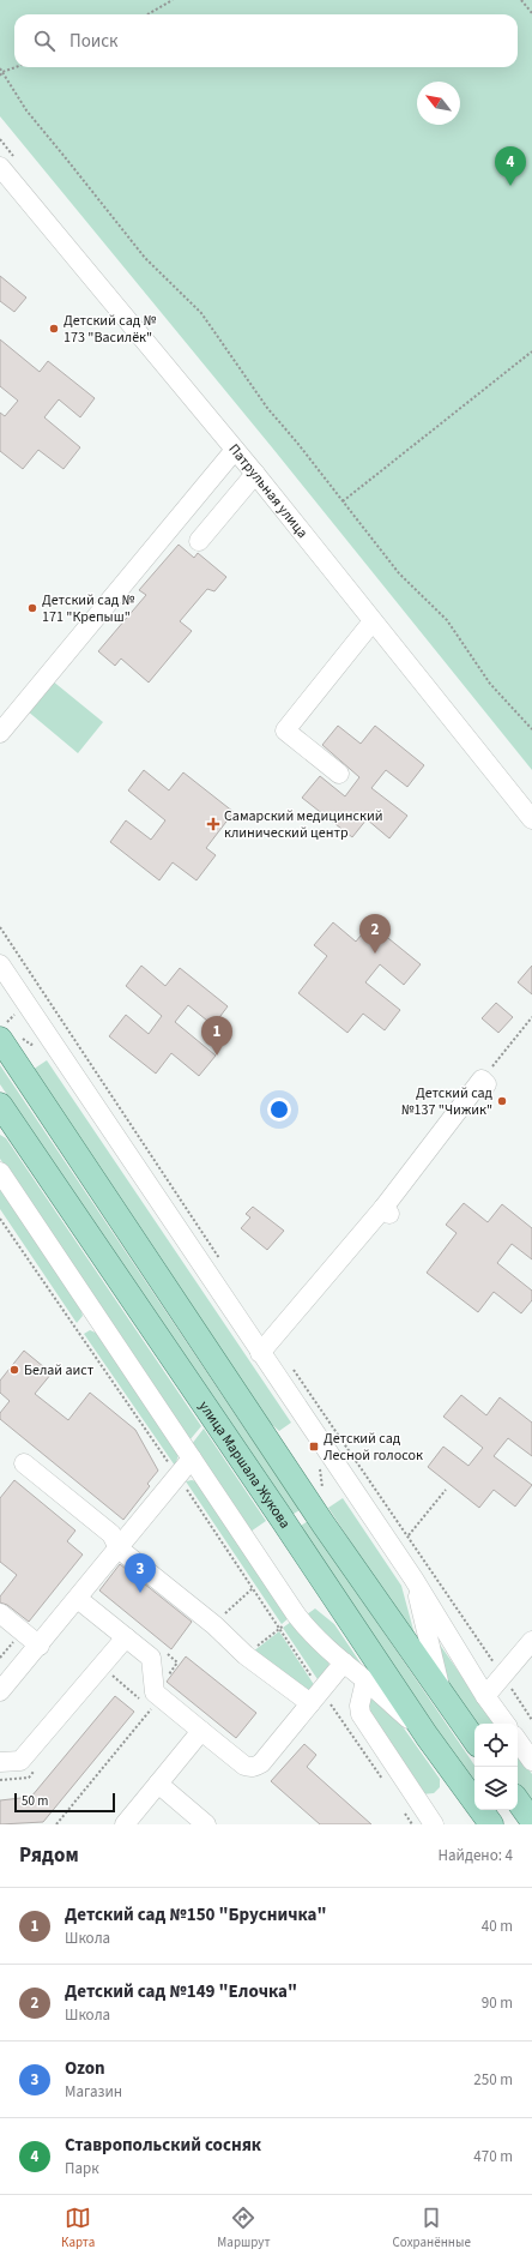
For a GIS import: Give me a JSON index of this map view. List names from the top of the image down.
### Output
{
  "streets": {
    "main road": ["улица Маршала Жукова"],
    "street": ["Патрульная улица"]
  },
  "places": {
    "other": [
      "Детский сад № 173 \"Василёк\"",
      "Детский сад № 171 \"Крепыш\"",
      "Детский сад №137 \"Чижик\"",
      "Белай аист"
    ],
    "health": ["Самарский медицинский клинический центр"],
    "transit": ["Детский сад Лесной голосок"]
  },
  "scale_bar": "50 m",
  "north": "top left",
  "page": {
    "search": "Поиск",
    "pins": [
      "4",
      "2",
      "1",
      "3"
    ],
    "scale": "50 m",
    "heading": ["Рядом", "Найдено: 4"],
    "list": [
      {
        "mark": "1",
        "name": "Детский сад №150 \"Брусничка\"",
        "note": "Школа",
        "value": "40 m"
      },
      {
        "mark": "2",
        "name": "Детский сад №149 \"Елочка\"",
        "note": "Школа",
        "value": "90 m"
      },
      {
        "mark": "3",
        "name": "Ozon",
        "note": "Магазин",
        "value": "250 m"
      },
      {
        "mark": "4",
        "name": "Ставропольский сосняк",
        "note": "Парк",
        "value": "470 m"
      }
    ],
    "nav": ["Карта", "Маршрут", "Сохранённые"]
  }
}
